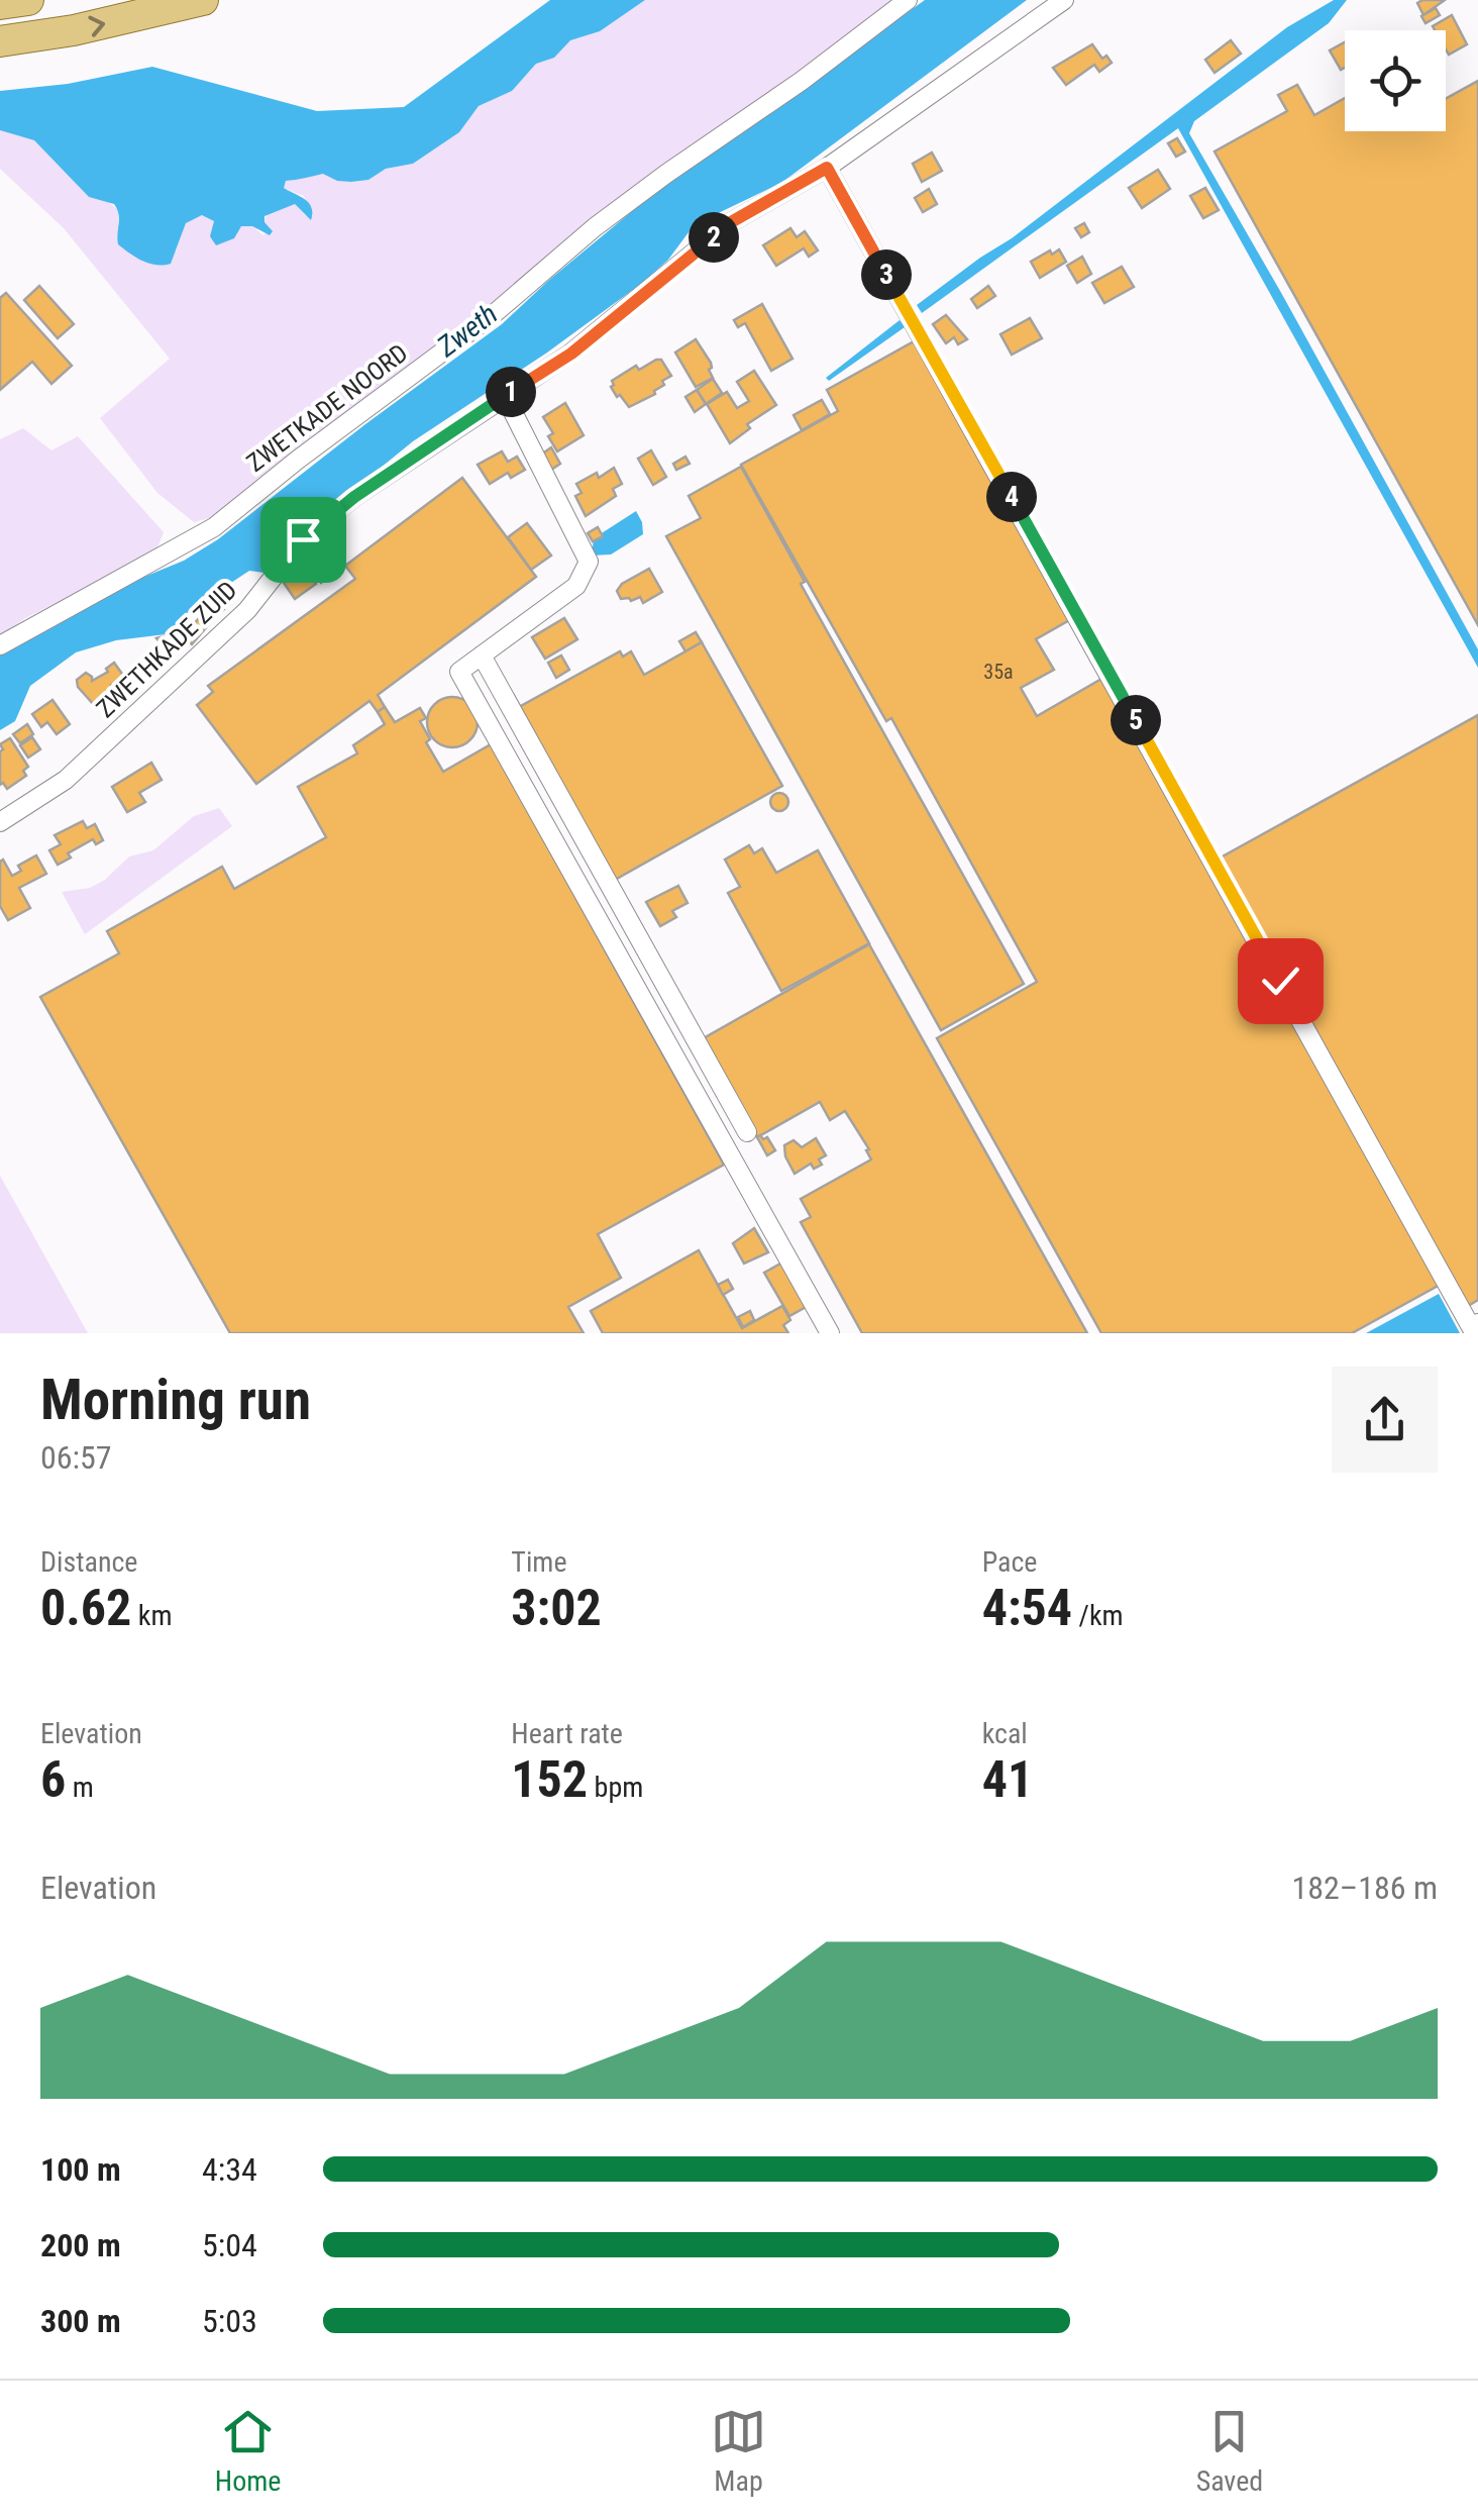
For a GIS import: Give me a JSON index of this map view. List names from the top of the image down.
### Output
{
  "streets": {
    "street": ["ZWETKADE NOORD", "ZWETHKADE ZUID"]
  },
  "water": ["Zweth"],
  "house_numbers": ["35a"],
  "page": {
    "pins": [
      "2",
      "3",
      "1",
      "4",
      "5"
    ],
    "heading": ["Morning run", "06:57"],
    "stats": [
      ["Distance", "0.62 km"],
      ["Time", "3:02"],
      ["Pace", "4:54 /km"],
      ["Elevation", "6 m"],
      ["Heart rate", "152 bpm"],
      ["kcal", "41"]
    ],
    "chart": ["Elevation", "182–186 m"],
    "list": [
      {
        "name": "100 m",
        "note": "4:34"
      },
      {
        "name": "200 m",
        "note": "5:04"
      },
      {
        "name": "300 m",
        "note": "5:03"
      }
    ],
    "tabs": ["Home", "Map", "Saved"]
  }
}
